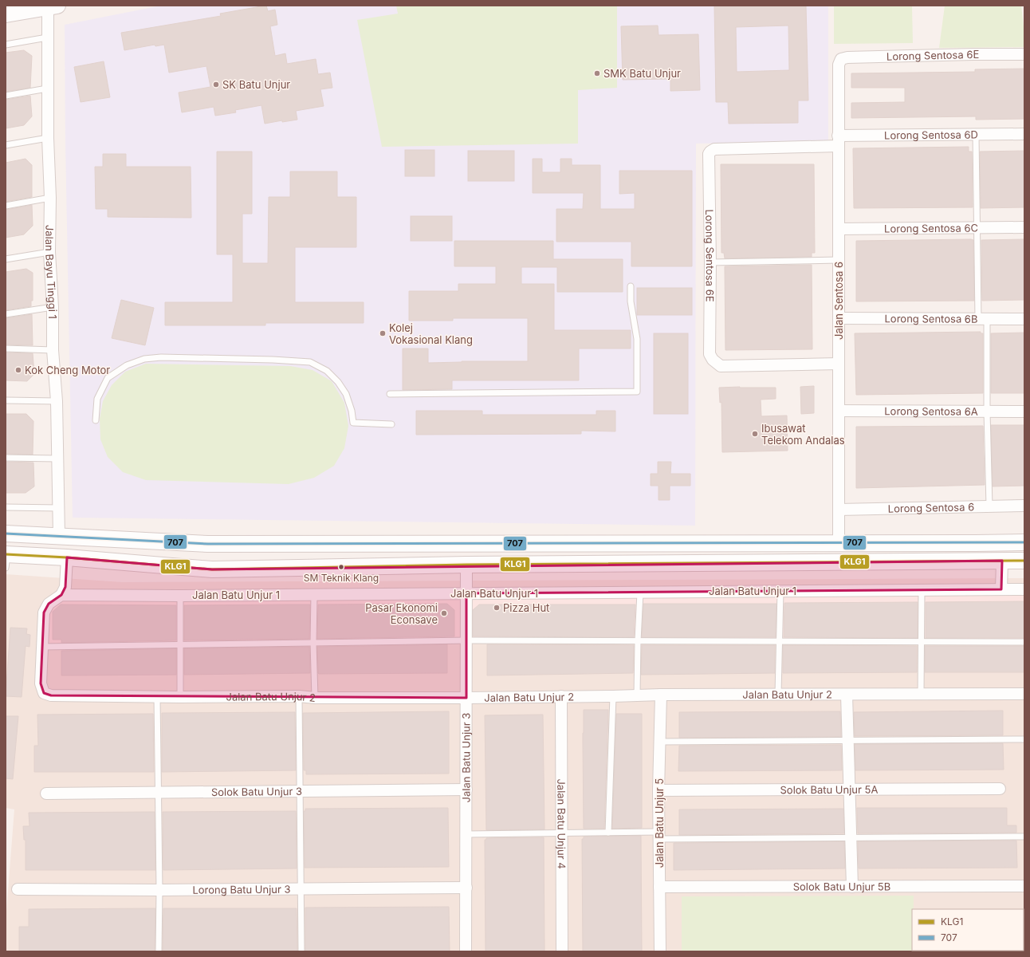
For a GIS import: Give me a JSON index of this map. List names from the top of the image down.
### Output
{
  "streets": {
    "street": [
      "Lorong Sentosa 6E",
      "Lorong Sentosa 6D",
      "Lorong Sentosa 6C",
      "Jalan Bayu Tinggi 1",
      "Jalan Sentosa 6",
      "Lorong Sentosa 6B",
      "Lorong Sentosa 6A",
      "Lorong Sentosa 6",
      "Jalan Batu Unjur 1",
      "Jalan Batu Unjur 2",
      "Jalan Batu Unjur 3",
      "Solok Batu Unjur 5A",
      "Solok Batu Unjur 3",
      "Jalan Batu Unjur 5",
      "Jalan Batu Unjur 4",
      "Solok Batu Unjur 5B",
      "Lorong Batu Unjur 3"
    ]
  },
  "crossings": [
    ["Lorong Sentosa 6E", "Lorong Sentosa 6D"],
    ["Lorong Sentosa 6E", "Jalan Sentosa 6"],
    ["Lorong Sentosa 6D", "Jalan Sentosa 6"],
    ["Lorong Sentosa 6C", "Jalan Sentosa 6"],
    ["Jalan Sentosa 6", "Lorong Sentosa 6B"],
    ["Jalan Sentosa 6", "Lorong Sentosa 6A"],
    ["Jalan Sentosa 6", "Lorong Sentosa 6"],
    ["Jalan Batu Unjur 1", "Jalan Batu Unjur 3"],
    ["Jalan Batu Unjur 2", "Jalan Batu Unjur 3"],
    ["Jalan Batu Unjur 2", "Jalan Batu Unjur 5"],
    ["Jalan Batu Unjur 2", "Jalan Batu Unjur 4"],
    ["Jalan Batu Unjur 3", "Solok Batu Unjur 3"],
    ["Jalan Batu Unjur 3", "Lorong Batu Unjur 3"],
    ["Solok Batu Unjur 5A", "Jalan Batu Unjur 5"],
    ["Jalan Batu Unjur 5", "Solok Batu Unjur 5B"]
  ],
  "places": [
    "SMK Batu Unjur",
    "SK Batu Unjur",
    "Kolej Vokasional Klang",
    "Kok Cheng Motor",
    "Ibusawat Telekom Andalas",
    "SM Teknik Klang",
    "Pizza Hut",
    "Pasar Ekonomi Econsave"
  ],
  "lines": ["transit line 707", "transit line KLG1"],
  "legend": ["KLG1", "707"]
}
